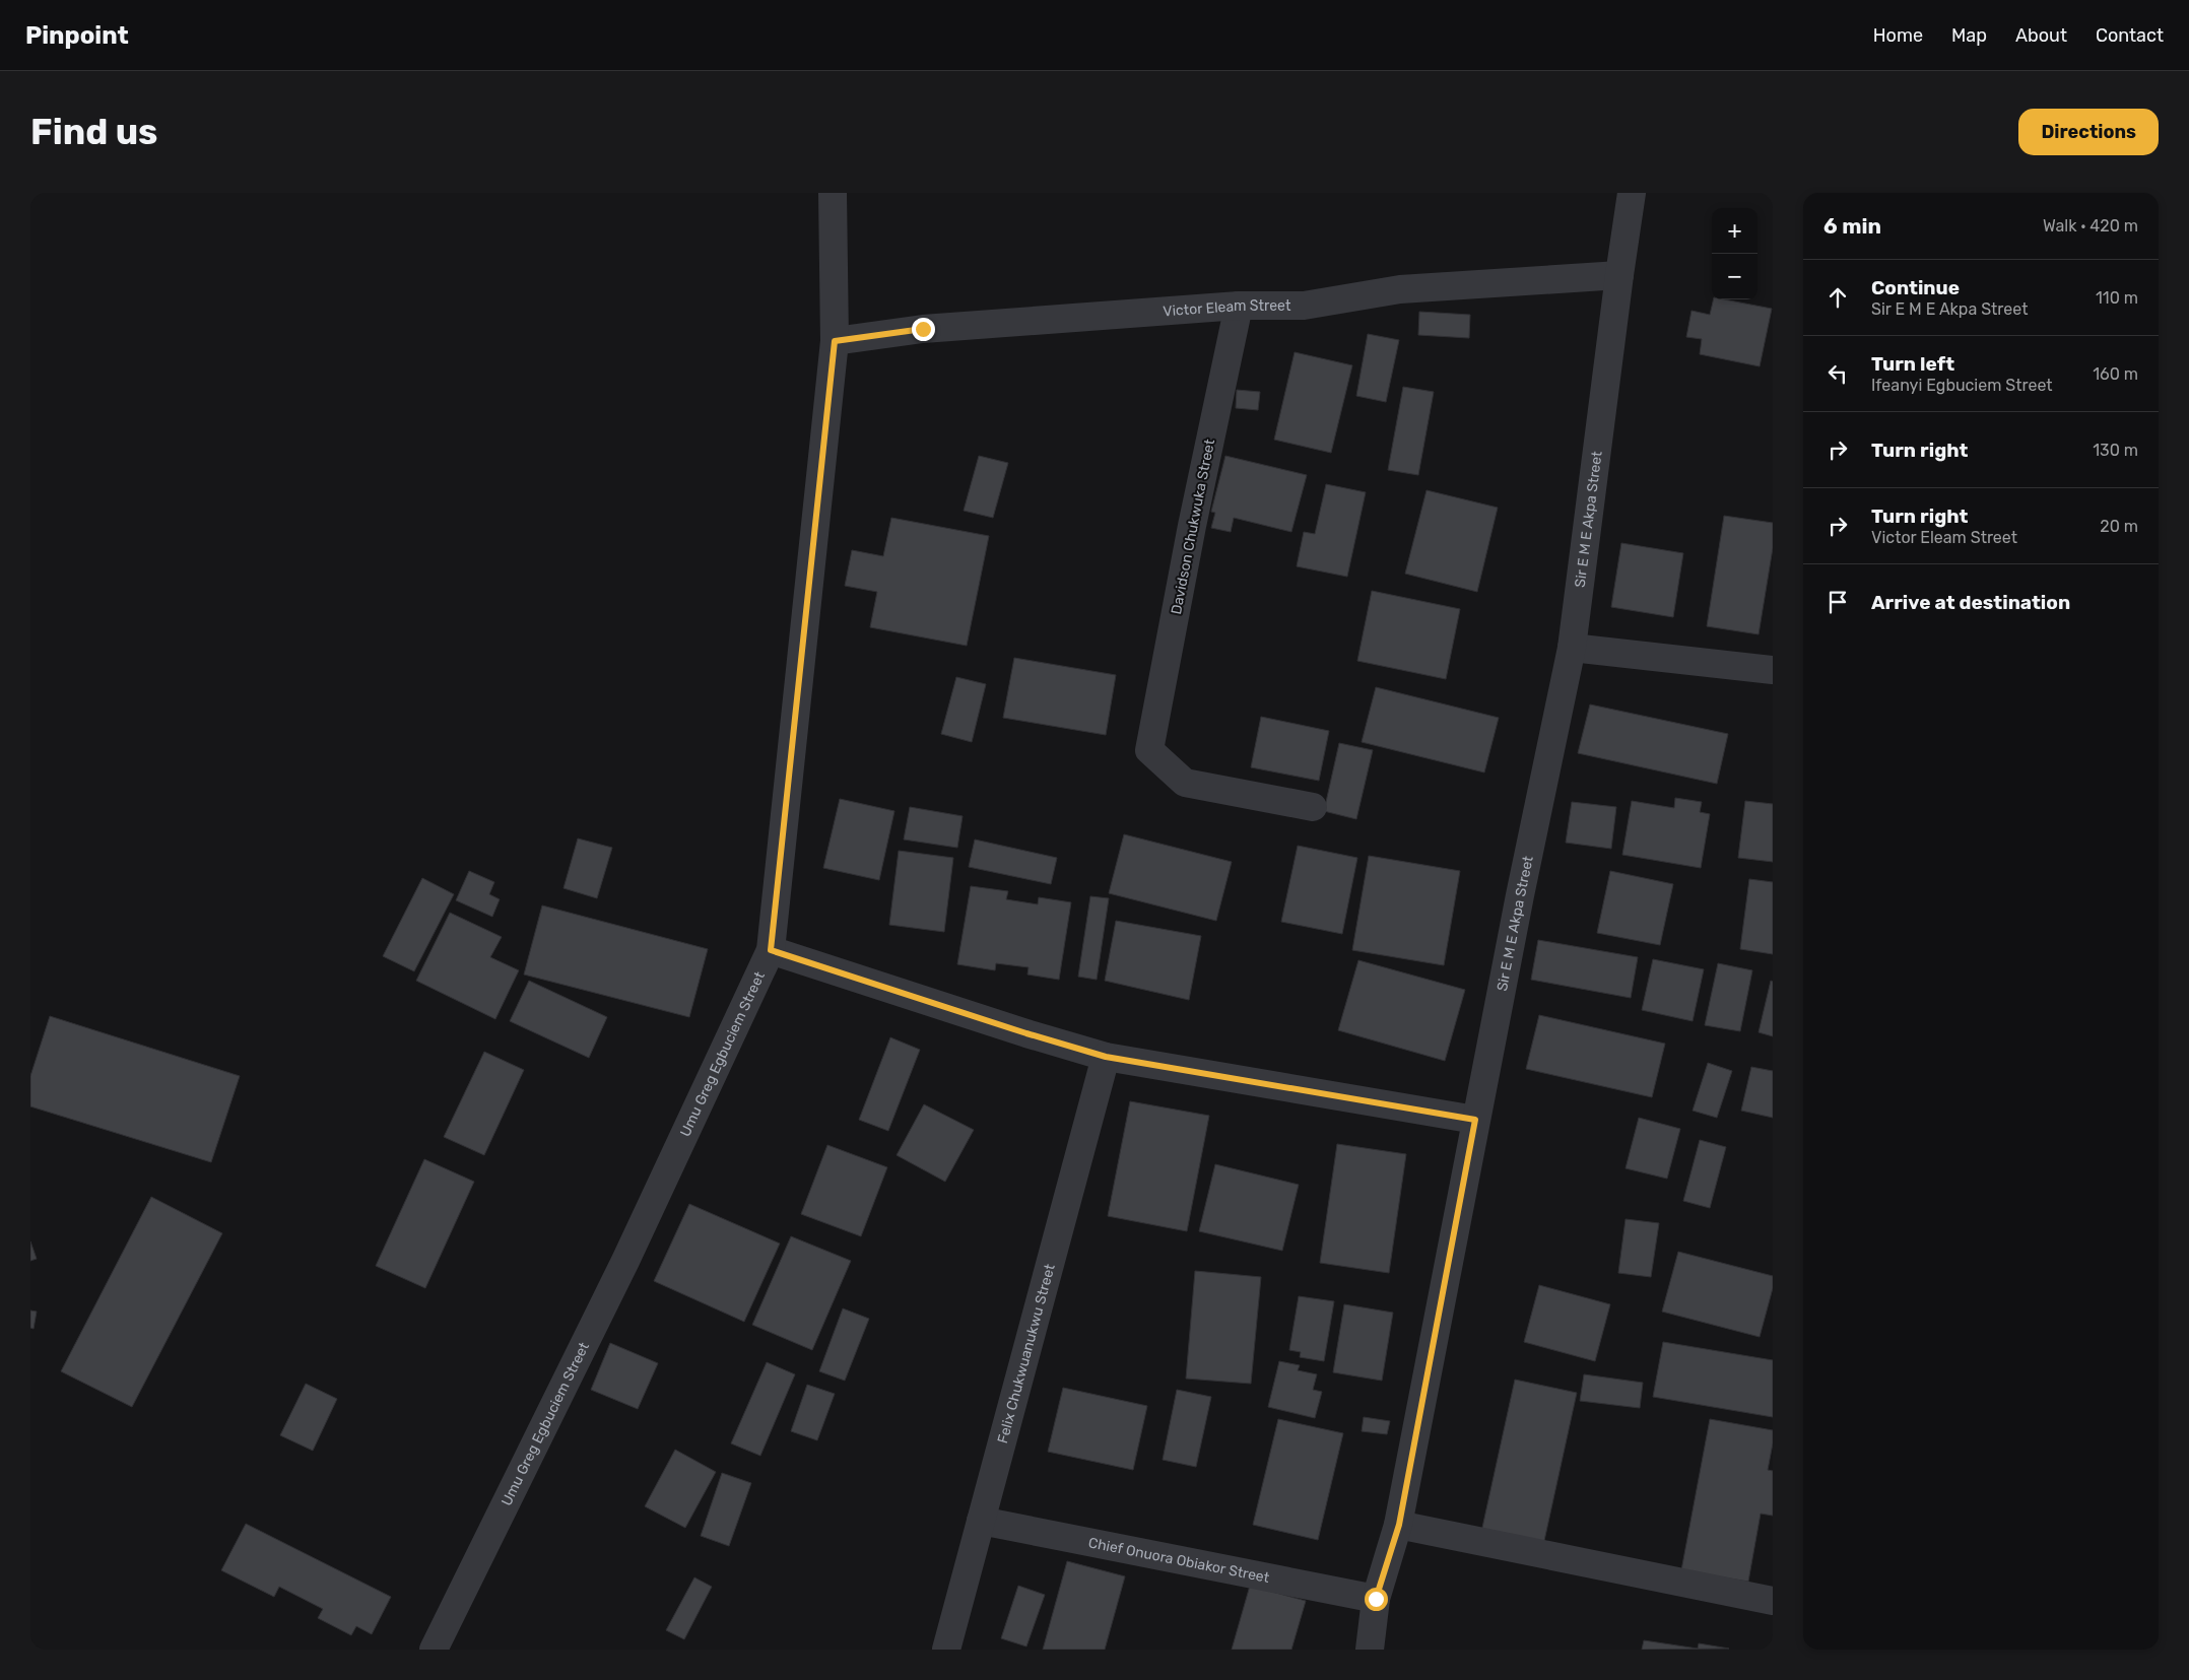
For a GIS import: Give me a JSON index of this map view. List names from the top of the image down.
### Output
{
  "streets": {
    "street": [
      "Victor Eleam Street",
      "Sir E M E Akpa Street",
      "Davidson Chukwuka Street",
      "Umu Greg Egbuciem Street",
      "Felix Chukwuanukwu Street",
      "Chief Onuora Obiakor Street"
    ]
  },
  "crossings": [
    ["Victor Eleam Street", "Sir E M E Akpa Street"],
    ["Victor Eleam Street", "Davidson Chukwuka Street"],
    ["Victor Eleam Street", "Umu Greg Egbuciem Street"],
    ["Sir E M E Akpa Street", "Chief Onuora Obiakor Street"],
    ["Felix Chukwuanukwu Street", "Chief Onuora Obiakor Street"]
  ],
  "page": {
    "header": "Pinpoint",
    "nav": [
      "Home",
      "Map",
      "About",
      "Contact"
    ],
    "buttons": "Directions",
    "title": "Find us",
    "heading": ["6 min", "Walk · 420 m"],
    "map_buttons": ["+", "−"],
    "list": [
      ["Continue", "Sir E M E Akpa Street", "110 m"],
      ["Turn left", "Ifeanyi Egbuciem Street", "160 m"],
      ["Turn right", "130 m"],
      ["Turn right", "Victor Eleam Street", "20 m"],
      "Arrive at destination"
    ]
  }
}
